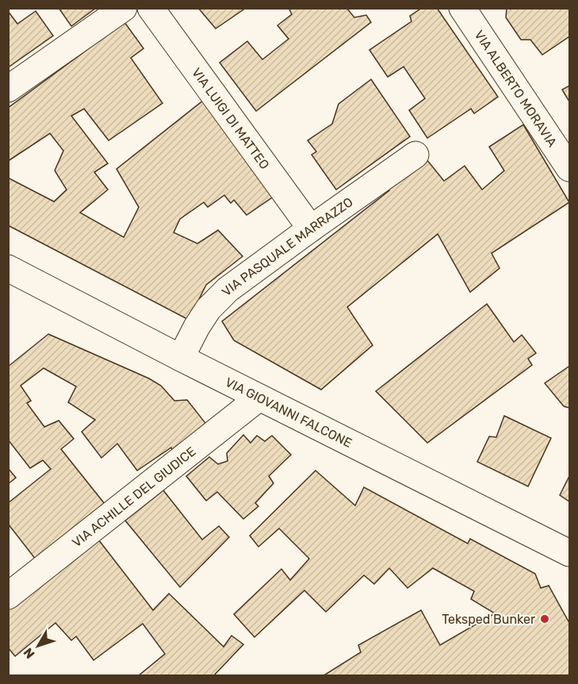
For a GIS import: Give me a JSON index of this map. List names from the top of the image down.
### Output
{
  "streets": {
    "street": [
      "VIA ALBERTO MORAVIA",
      "VIA LUIGI DI MATTEO",
      "VIA PASQUALE MARRAZZO",
      "VIA GIOVANNI FALCONE",
      "VIA ACHILLE DEL GIUDICE"
    ]
  },
  "crossings": [
    ["VIA LUIGI DI MATTEO", "VIA PASQUALE MARRAZZO"],
    ["VIA PASQUALE MARRAZZO", "VIA GIOVANNI FALCONE"],
    ["VIA GIOVANNI FALCONE", "VIA ACHILLE DEL GIUDICE"]
  ],
  "places": ["Teksped Bunker"],
  "north": "bottom left"
}
